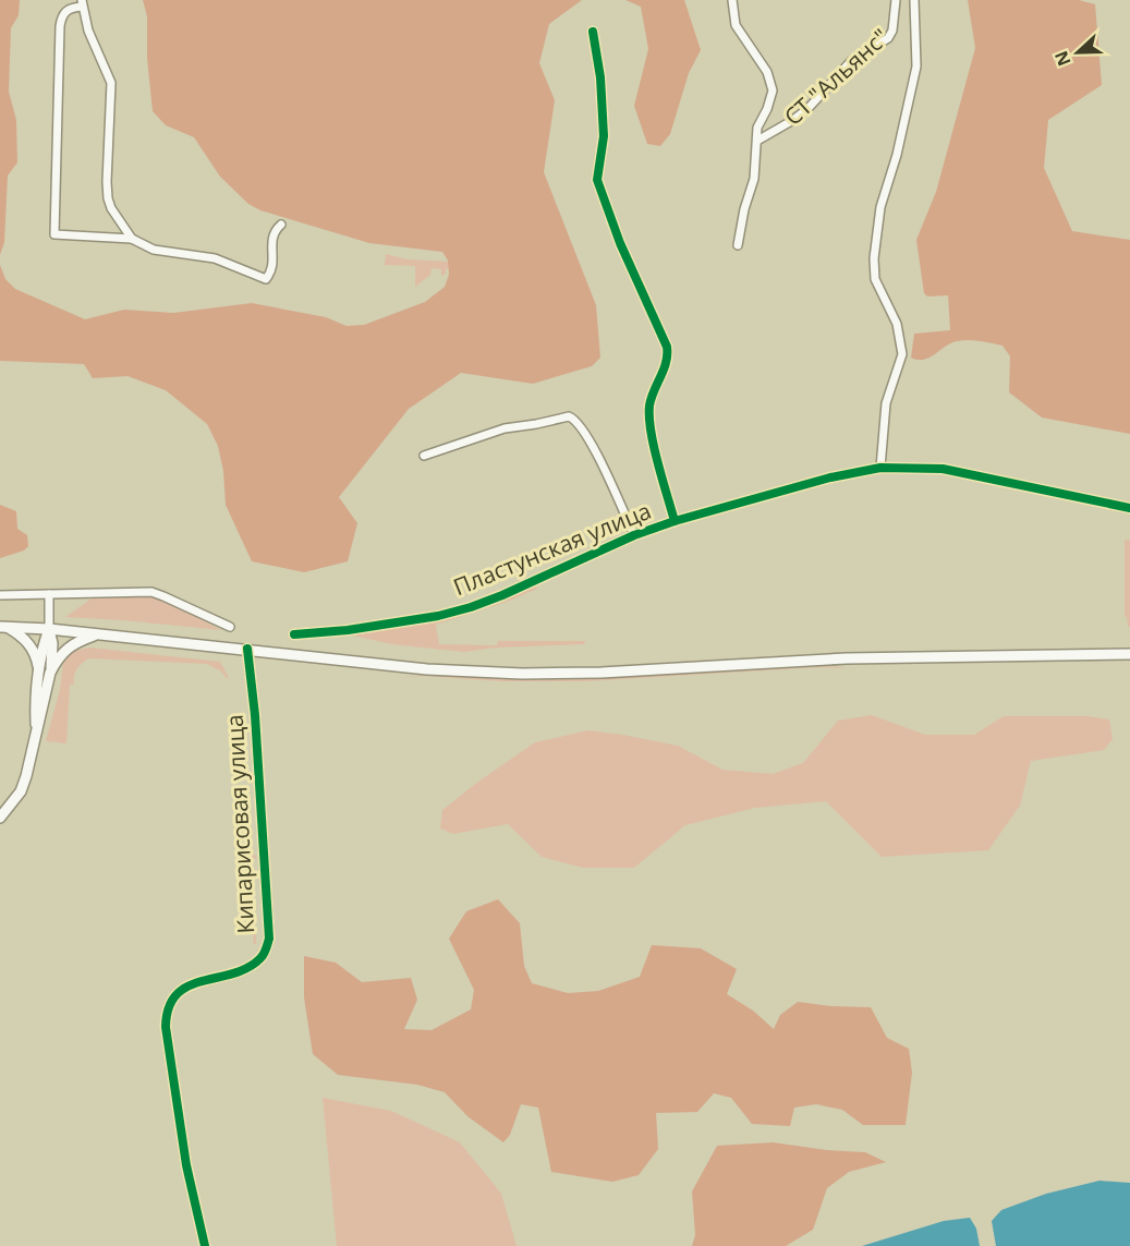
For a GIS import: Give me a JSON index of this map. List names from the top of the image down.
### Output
{
  "streets": {
    "street": ["СТ \"Альянс\"", "Пластунская улица", "Кипарисовая улица"]
  },
  "north": "left"
}
